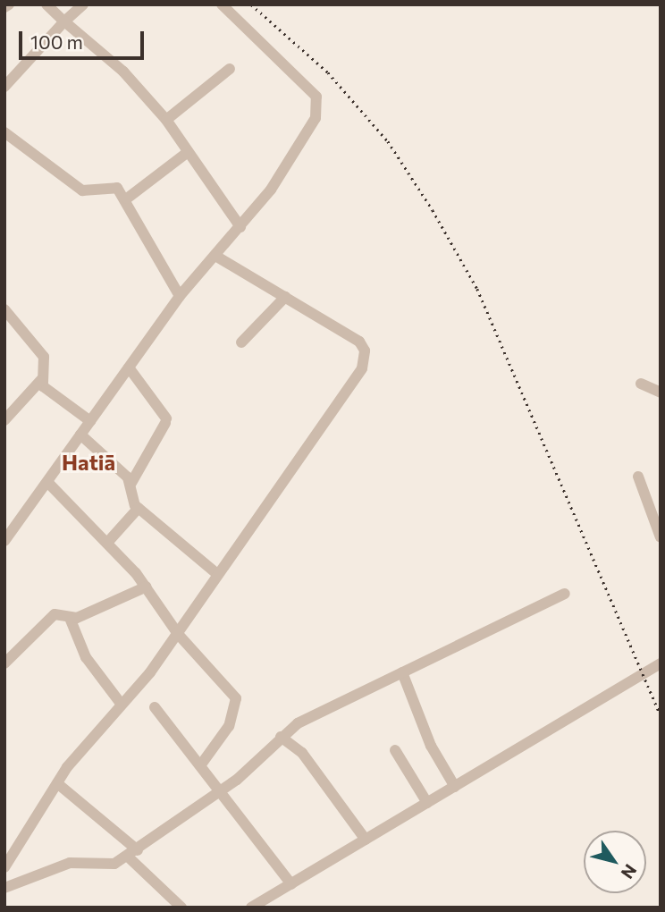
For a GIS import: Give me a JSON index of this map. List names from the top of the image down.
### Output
{
  "districts": ["Hatiā"],
  "scale_bar": "100 m",
  "north": "bottom right"
}
